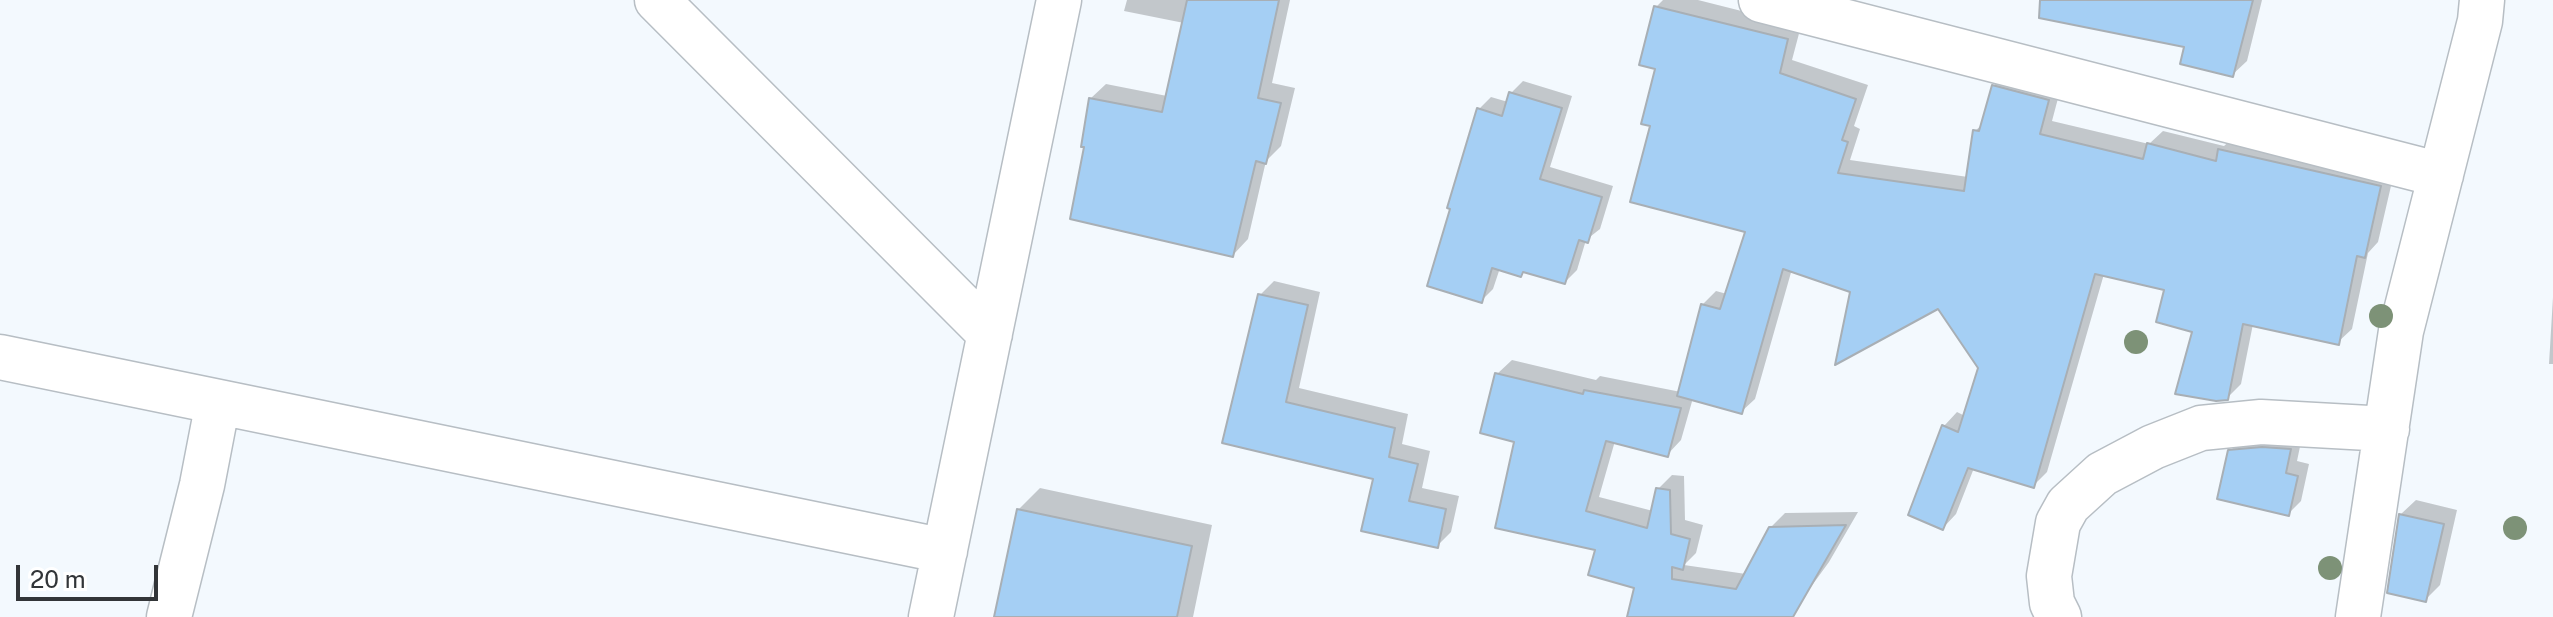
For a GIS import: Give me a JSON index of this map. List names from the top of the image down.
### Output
{
  "scale_bar": "20 m"
}
